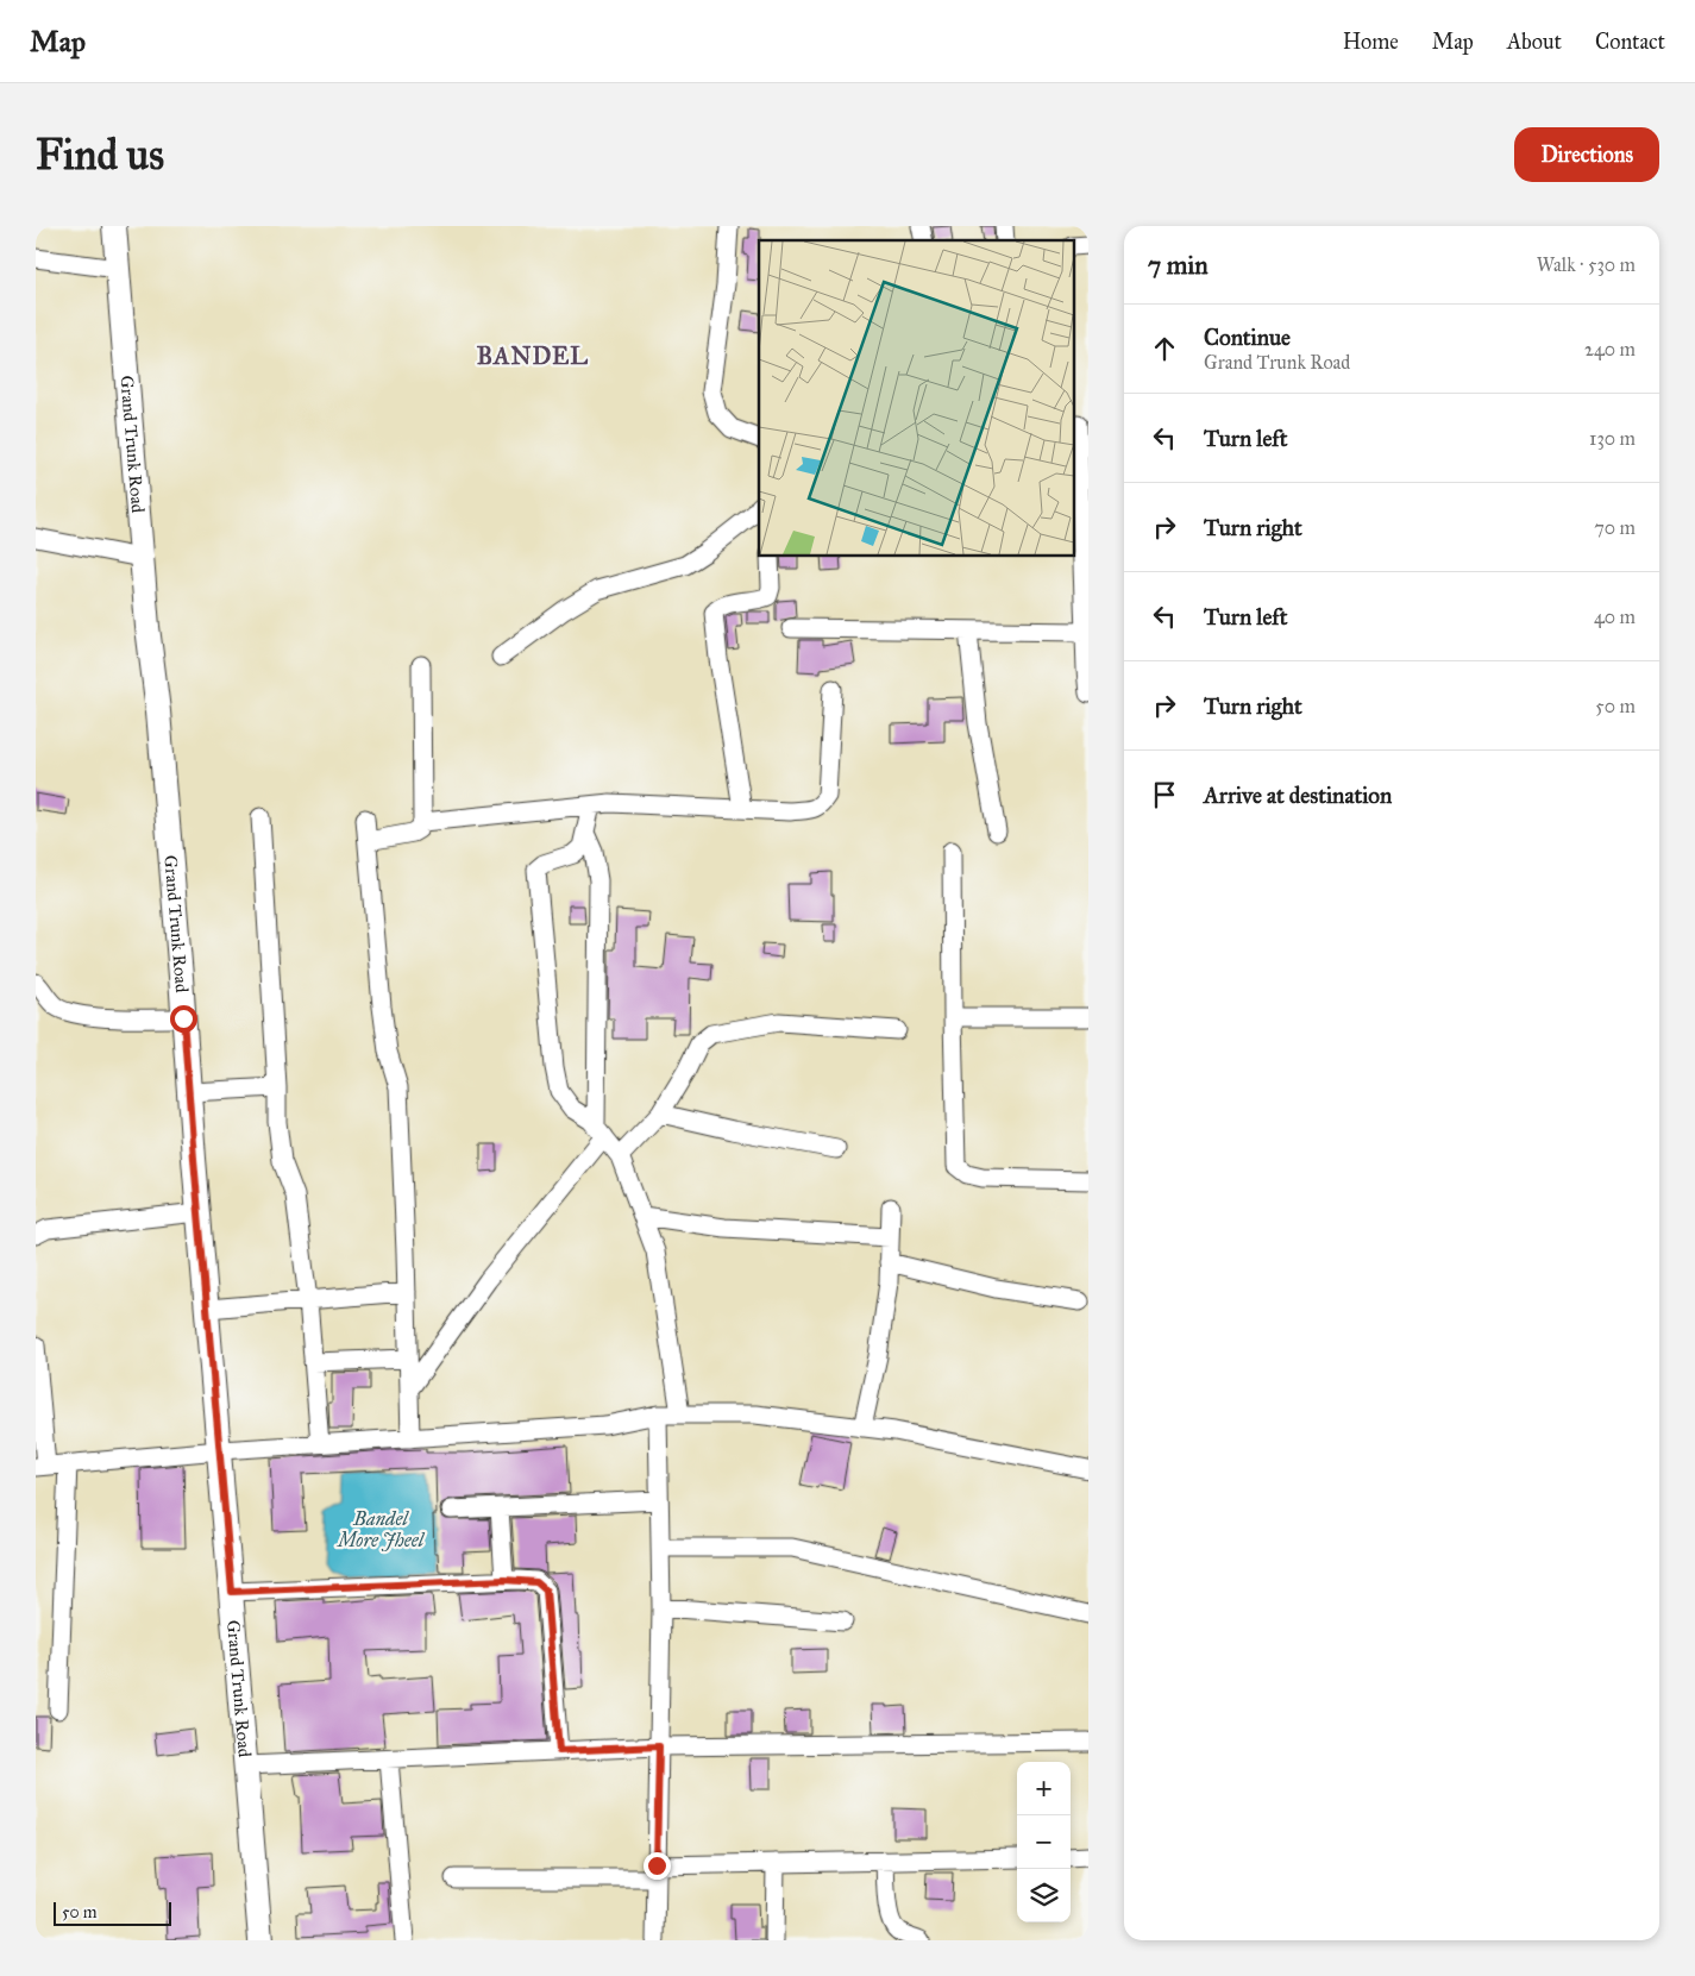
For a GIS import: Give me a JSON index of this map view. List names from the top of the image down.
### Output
{
  "streets": {
    "main road": ["Grand Trunk Road"]
  },
  "districts": ["BANDEL"],
  "water": ["Bandel More Jheel"],
  "scale_bar": "50 m",
  "page": {
    "header": "Map",
    "nav": [
      "Home",
      "Map",
      "About",
      "Contact"
    ],
    "buttons": "Directions",
    "title": "Find us",
    "heading": ["7 min", "Walk · 530 m"],
    "list": [
      ["Continue", "Grand Trunk Road", "240 m"],
      ["Turn left", "130 m"],
      ["Turn right", "70 m"],
      ["Turn left", "40 m"],
      ["Turn right", "50 m"],
      "Arrive at destination"
    ],
    "map_buttons": ["+", "−"],
    "scale": "50 m"
  }
}
